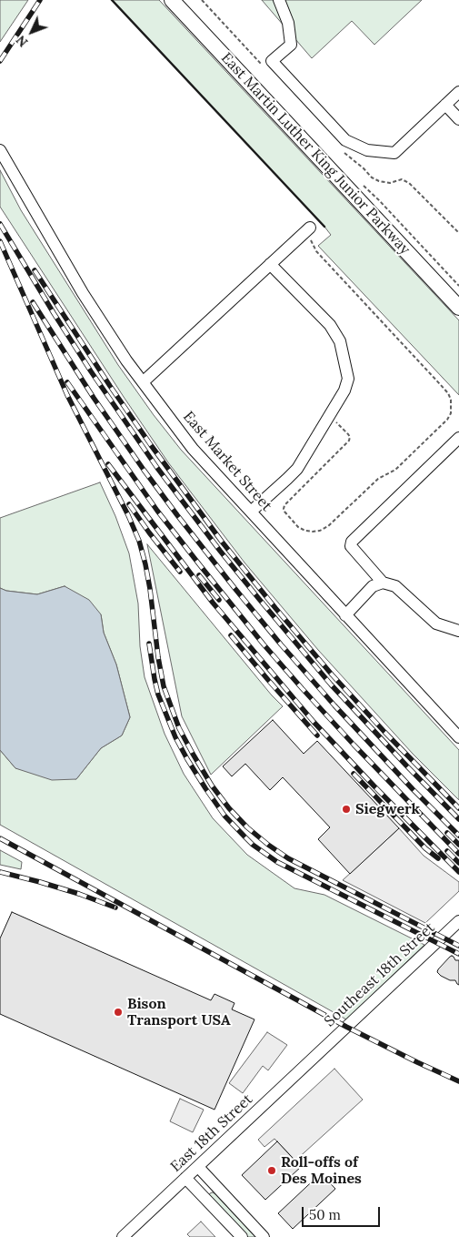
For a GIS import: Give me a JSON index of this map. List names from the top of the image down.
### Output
{
  "streets": {
    "main road": ["East Martin Luther King Junior Parkway"],
    "street": ["East Market Street", "Southeast 18th Street", "East 18th Street"]
  },
  "crossings": [
    ["Southeast 18th Street", "East 18th Street"]
  ],
  "places": ["Siegwerk", "Bison Transport USA", "Roll-offs of Des Moines"],
  "scale_bar": "50 m",
  "north": "bottom left"
}
